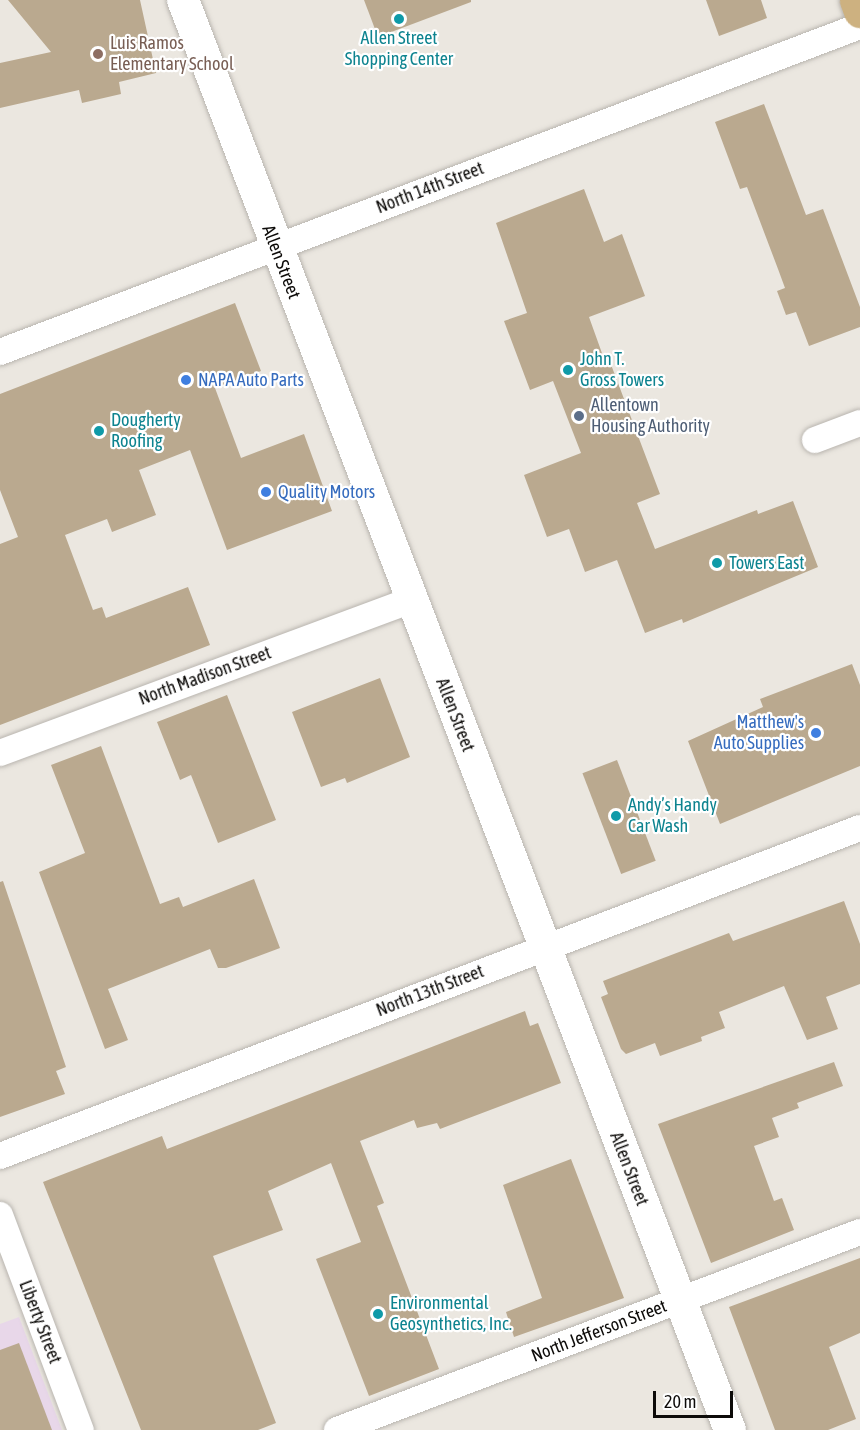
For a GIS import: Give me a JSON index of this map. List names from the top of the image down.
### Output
{
  "streets": {
    "street": [
      "North 14th Street",
      "Allen Street",
      "North Madison Street",
      "North 13th Street",
      "Liberty Street",
      "North Jefferson Street"
    ]
  },
  "crossings": [
    ["North 14th Street", "Allen Street"],
    ["Allen Street", "North Madison Street"],
    ["Allen Street", "North 13th Street"],
    ["Allen Street", "North Jefferson Street"]
  ],
  "places": [
    "Allen Street Shopping Center",
    "Luis Ramos Elementary School",
    "John T. Gross Towers",
    "NAPA Auto Parts",
    "Allentown Housing Authority",
    "Dougherty Roofing",
    "Quality Motors",
    "Towers East",
    "Matthew's Auto Supplies",
    "Andy’s Handy Car Wash",
    "Environmental Geosynthetics, Inc."
  ],
  "scale_bar": "20 m"
}
